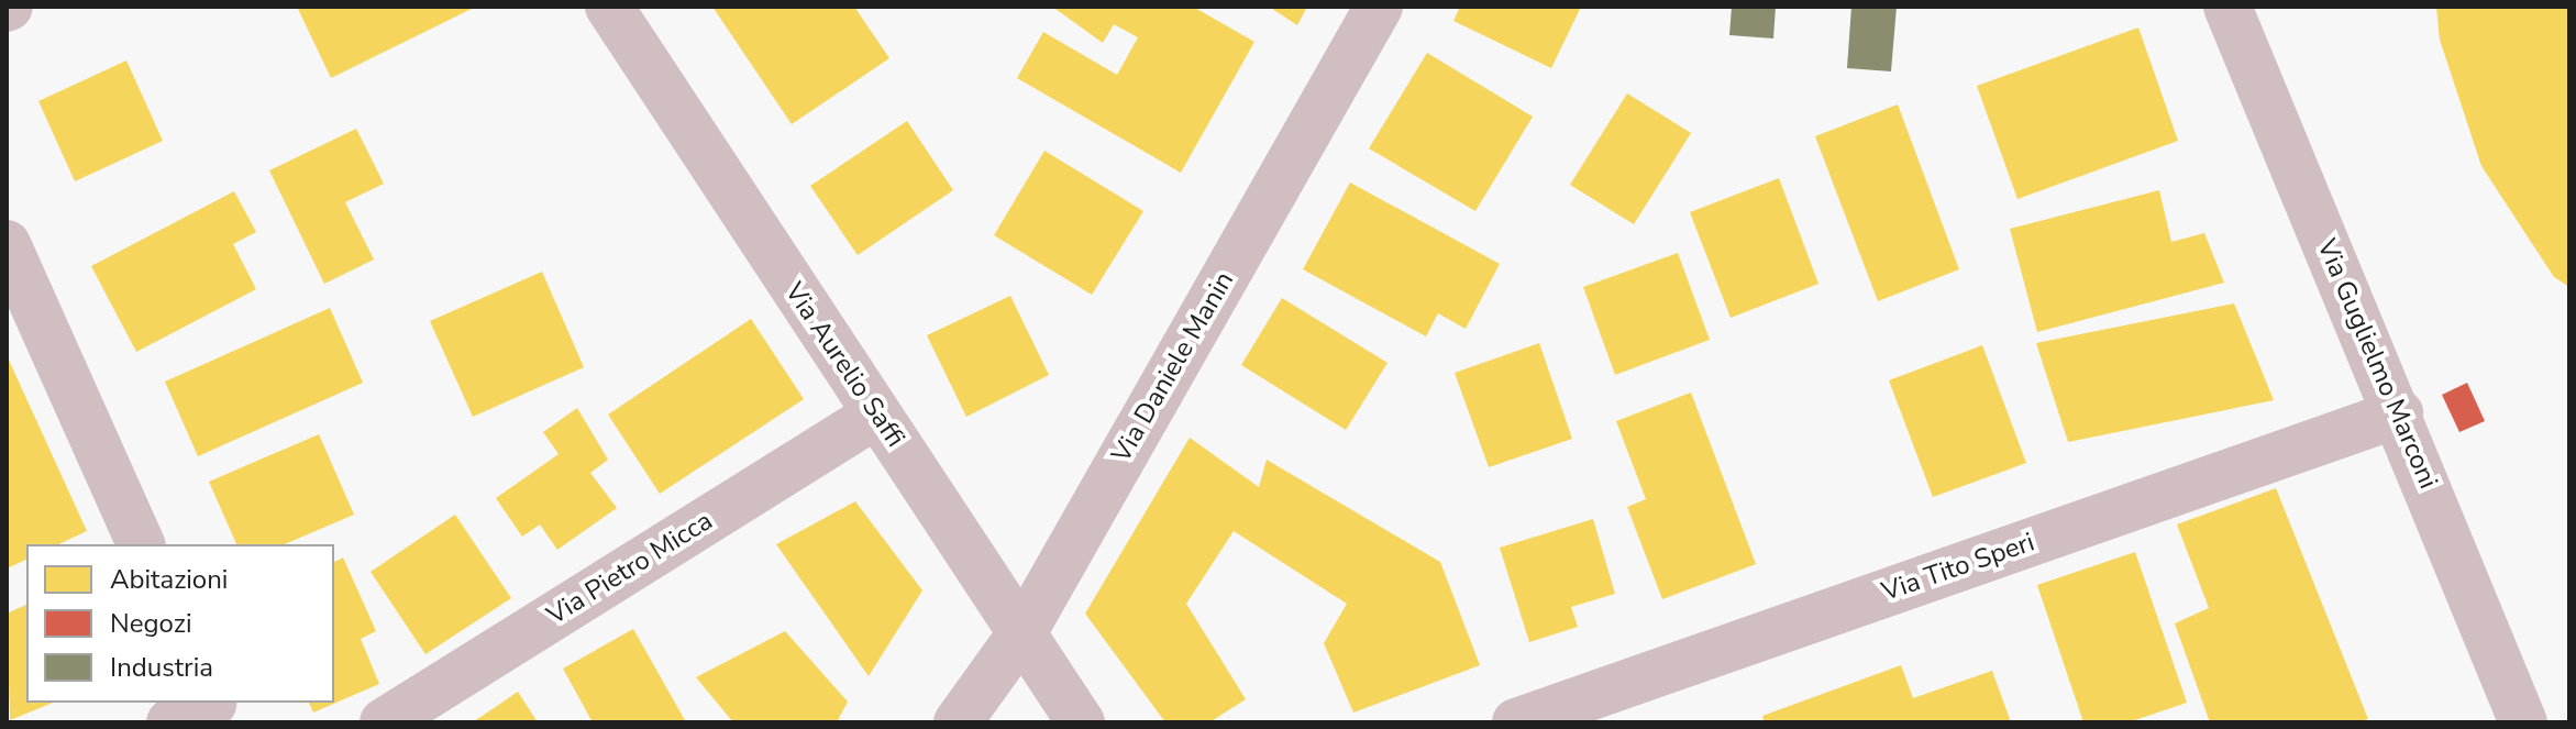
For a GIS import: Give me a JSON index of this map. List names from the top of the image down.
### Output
{
  "streets": {
    "street": [
      "Via Guglielmo Marconi",
      "Via Aurelio Saffi",
      "Via Daniele Manin",
      "Via Tito Speri",
      "Via Pietro Micca"
    ]
  },
  "crossings": [
    ["Via Guglielmo Marconi", "Via Tito Speri"],
    ["Via Aurelio Saffi", "Via Daniele Manin"],
    ["Via Aurelio Saffi", "Via Pietro Micca"]
  ],
  "legend": ["Abitazioni", "Negozi", "Industria"]
}
